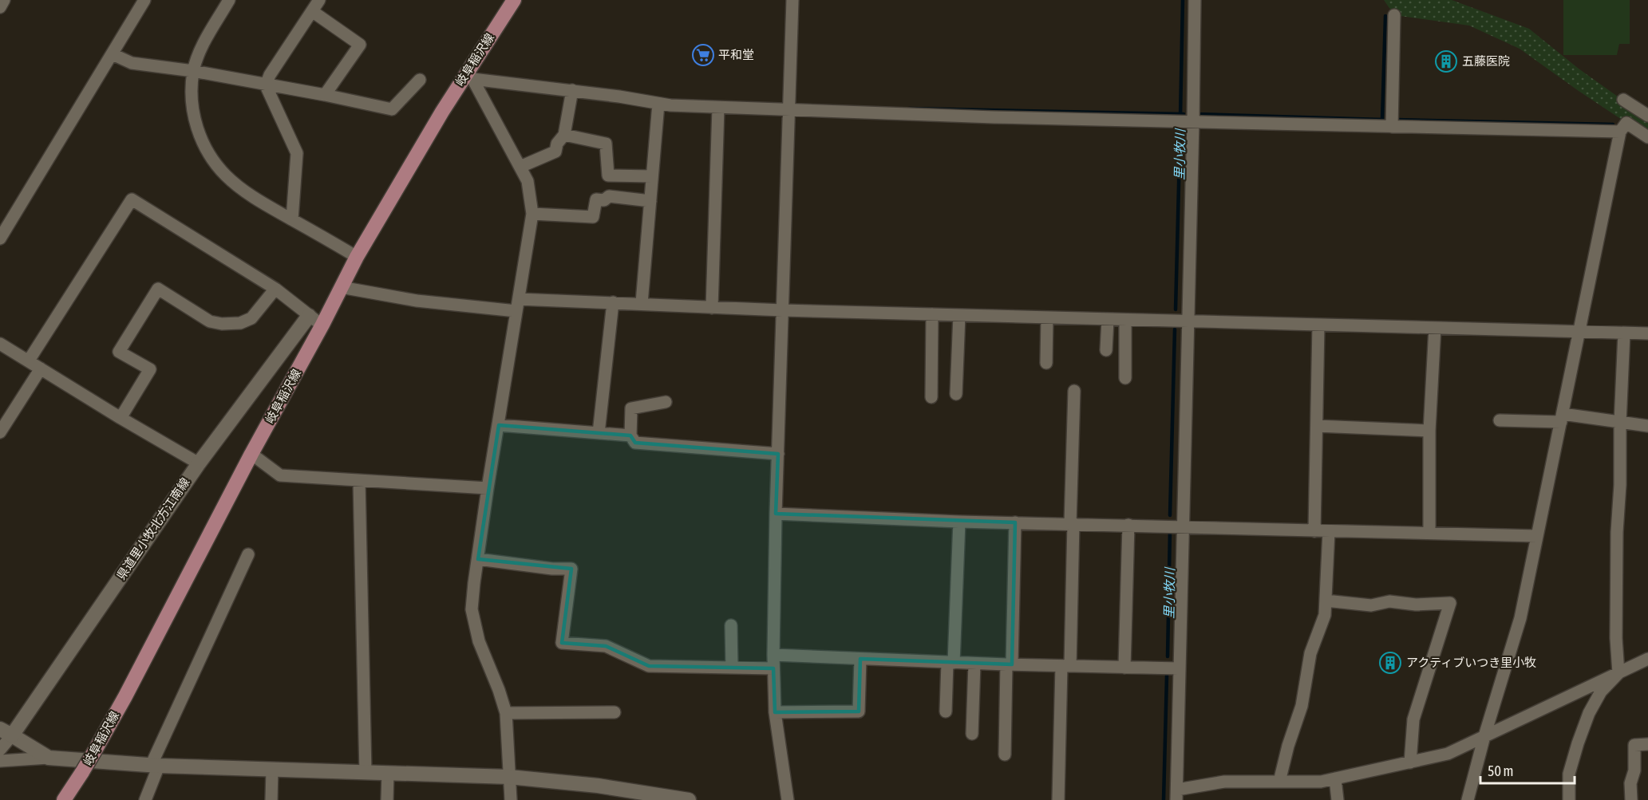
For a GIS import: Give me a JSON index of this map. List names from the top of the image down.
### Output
{
  "streets": {
    "main road": ["岐阜稲沢線"],
    "street": ["県道里小牧北方江南線"]
  },
  "water": ["里小牧川"],
  "places": {
    "supermarket": ["平和堂"],
    "building": ["五藤医院", "アクティブいつき里小牧"]
  },
  "scale_bar": "50 m"
}
